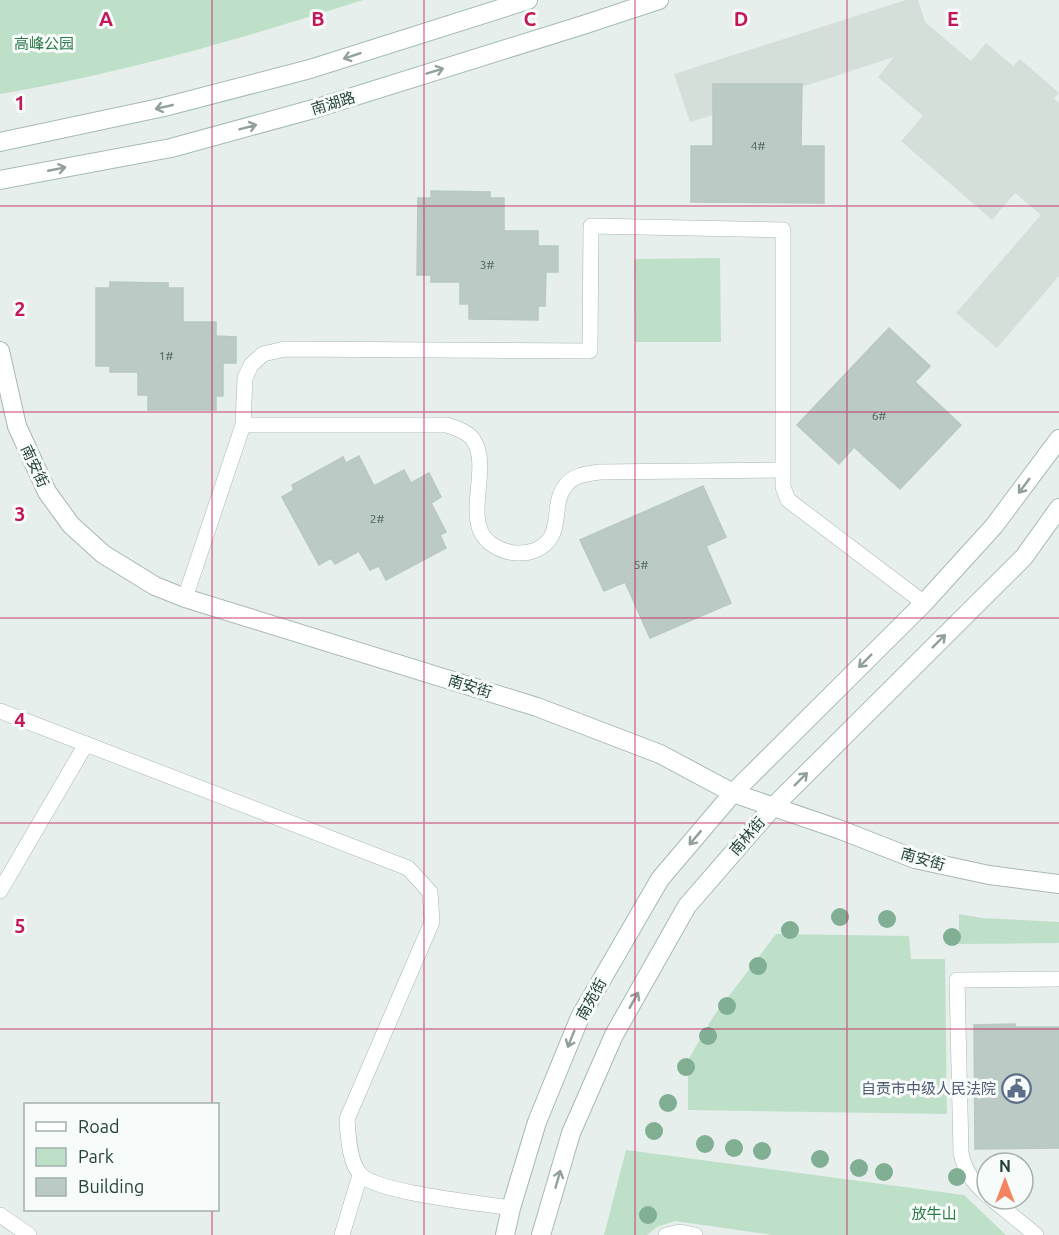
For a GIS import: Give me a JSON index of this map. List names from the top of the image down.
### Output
{
  "streets": {
    "main road": [
      "南湖路",
      "南安街",
      "南林街",
      "南苑街"
    ]
  },
  "crossings": [
    ["南安街", "南林街"],
    ["南安街", "南苑街"]
  ],
  "one_way": ["南苑街"],
  "parks": ["高峰公园", "放牛山"],
  "places": {
    "public building": ["自贡市中级人民法院"]
  },
  "house_numbers": [
    "4#",
    "3#",
    "1#",
    "6#",
    "2#",
    "5#"
  ],
  "legend": ["Road", "Park", "Building"],
  "north": "top",
  "grid": {
    "columns": [
      "A",
      "B",
      "C",
      "D",
      "E"
    ],
    "rows": [
      "1",
      "2",
      "3",
      "4",
      "5"
    ]
  }
}
